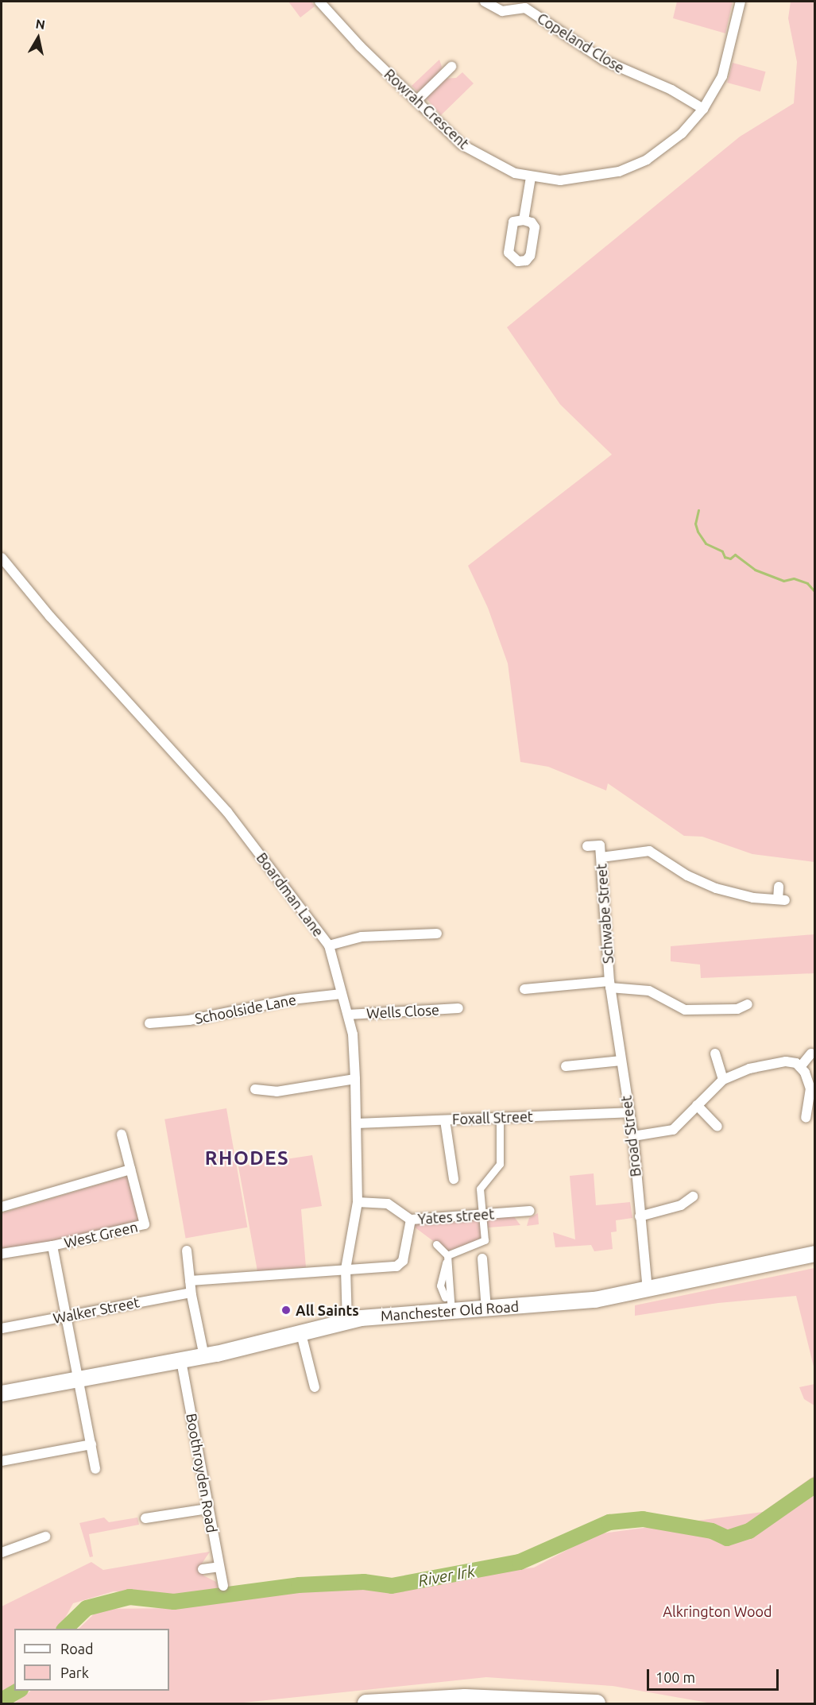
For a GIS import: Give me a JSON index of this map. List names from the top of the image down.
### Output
{
  "streets": {
    "main road": ["Manchester Old Road"],
    "street": [
      "Copeland Close",
      "Rowrah Crescent",
      "Boardman Lane",
      "Schwabe Street",
      "Schoolside Lane",
      "Wells Close",
      "Foxall Street",
      "Broad Street",
      "Yates street",
      "West Green",
      "Walker Street",
      "Boothroyden Road"
    ]
  },
  "crossings": [
    ["Copeland Close", "Rowrah Crescent"],
    ["Boardman Lane", "Schoolside Lane"],
    ["Boardman Lane", "Wells Close"],
    ["Boardman Lane", "Foxall Street"],
    ["Boardman Lane", "Yates street"],
    ["Boardman Lane", "Manchester Old Road"],
    ["Schwabe Street", "Broad Street"],
    ["Foxall Street", "Broad Street"],
    ["Broad Street", "Manchester Old Road"],
    ["Manchester Old Road", "Boothroyden Road"]
  ],
  "districts": ["RHODES"],
  "water": ["River Irk"],
  "parks": ["Alkrington Wood"],
  "places": ["All Saints"],
  "legend": ["Road", "Park"],
  "scale_bar": "100 m",
  "north": "top"
}
